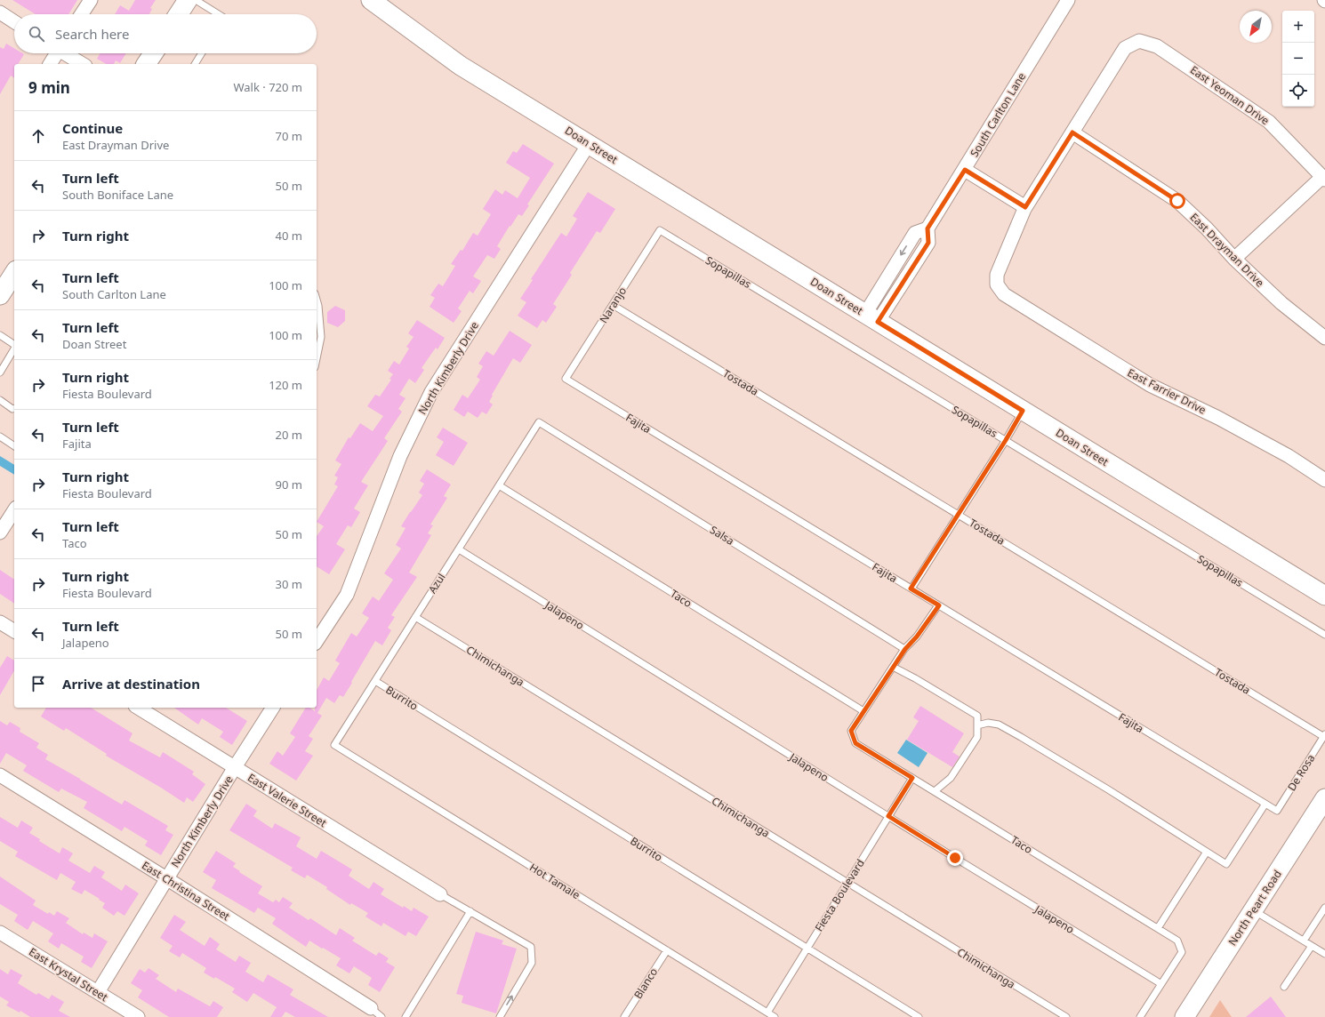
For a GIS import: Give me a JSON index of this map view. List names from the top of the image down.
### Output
{
  "streets": {
    "street": [
      "East Yeoman Drive",
      "South Carlton Lane",
      "Doan Street",
      "East Drayman Drive",
      "North Kimberly Drive",
      "East Farrier Drive",
      "East Valerie Street",
      "East Christina Street",
      "North Peart Road",
      "East Krystal Street"
    ],
    "lane": [
      "Sopapillas",
      "Naranjo",
      "Tostada",
      "Fajita",
      "Salsa",
      "Azul",
      "Taco",
      "Jalapeno",
      "Chimichanga",
      "Burrito",
      "De Rosa",
      "Hot Tamale",
      "Fiesta Boulevard",
      "Blanco"
    ]
  },
  "crossings": [
    ["East Yeoman Drive", "East Drayman Drive"],
    ["South Carlton Lane", "Doan Street"],
    ["Doan Street", "North Kimberly Drive"],
    ["Sopapillas", "Naranjo"],
    ["Naranjo", "Tostada"],
    ["Naranjo", "Fajita"],
    ["North Kimberly Drive", "East Valerie Street"],
    ["North Kimberly Drive", "East Christina Street"],
    ["North Kimberly Drive", "East Krystal Street"],
    ["Tostada", "De Rosa"],
    ["Fajita", "De Rosa"],
    ["Salsa", "Azul"],
    ["Azul", "Taco"],
    ["Azul", "Jalapeno"],
    ["Azul", "Chimichanga"],
    ["Azul", "Burrito"],
    ["Azul", "Hot Tamale"],
    ["Taco", "Jalapeno"],
    ["Taco", "Fiesta Boulevard"],
    ["Jalapeno", "Fiesta Boulevard"],
    ["Chimichanga", "Fiesta Boulevard"],
    ["Burrito", "Fiesta Boulevard"],
    ["Hot Tamale", "Fiesta Boulevard"],
    ["Hot Tamale", "Blanco"]
  ],
  "north": "bottom left",
  "page": {
    "map_buttons": ["+", "−"],
    "search": "Search here",
    "heading": ["9 min", "Walk · 720 m"],
    "list": [
      ["Continue", "East Drayman Drive", "70 m"],
      ["Turn left", "South Boniface Lane", "50 m"],
      ["Turn right", "40 m"],
      ["Turn left", "South Carlton Lane", "100 m"],
      ["Turn left", "Doan Street", "100 m"],
      ["Turn right", "Fiesta Boulevard", "120 m"],
      ["Turn left", "Fajita", "20 m"],
      ["Turn right", "Fiesta Boulevard", "90 m"],
      ["Turn left", "Taco", "50 m"],
      ["Turn right", "Fiesta Boulevard", "30 m"],
      ["Turn left", "Jalapeno", "50 m"],
      "Arrive at destination"
    ]
  }
}
